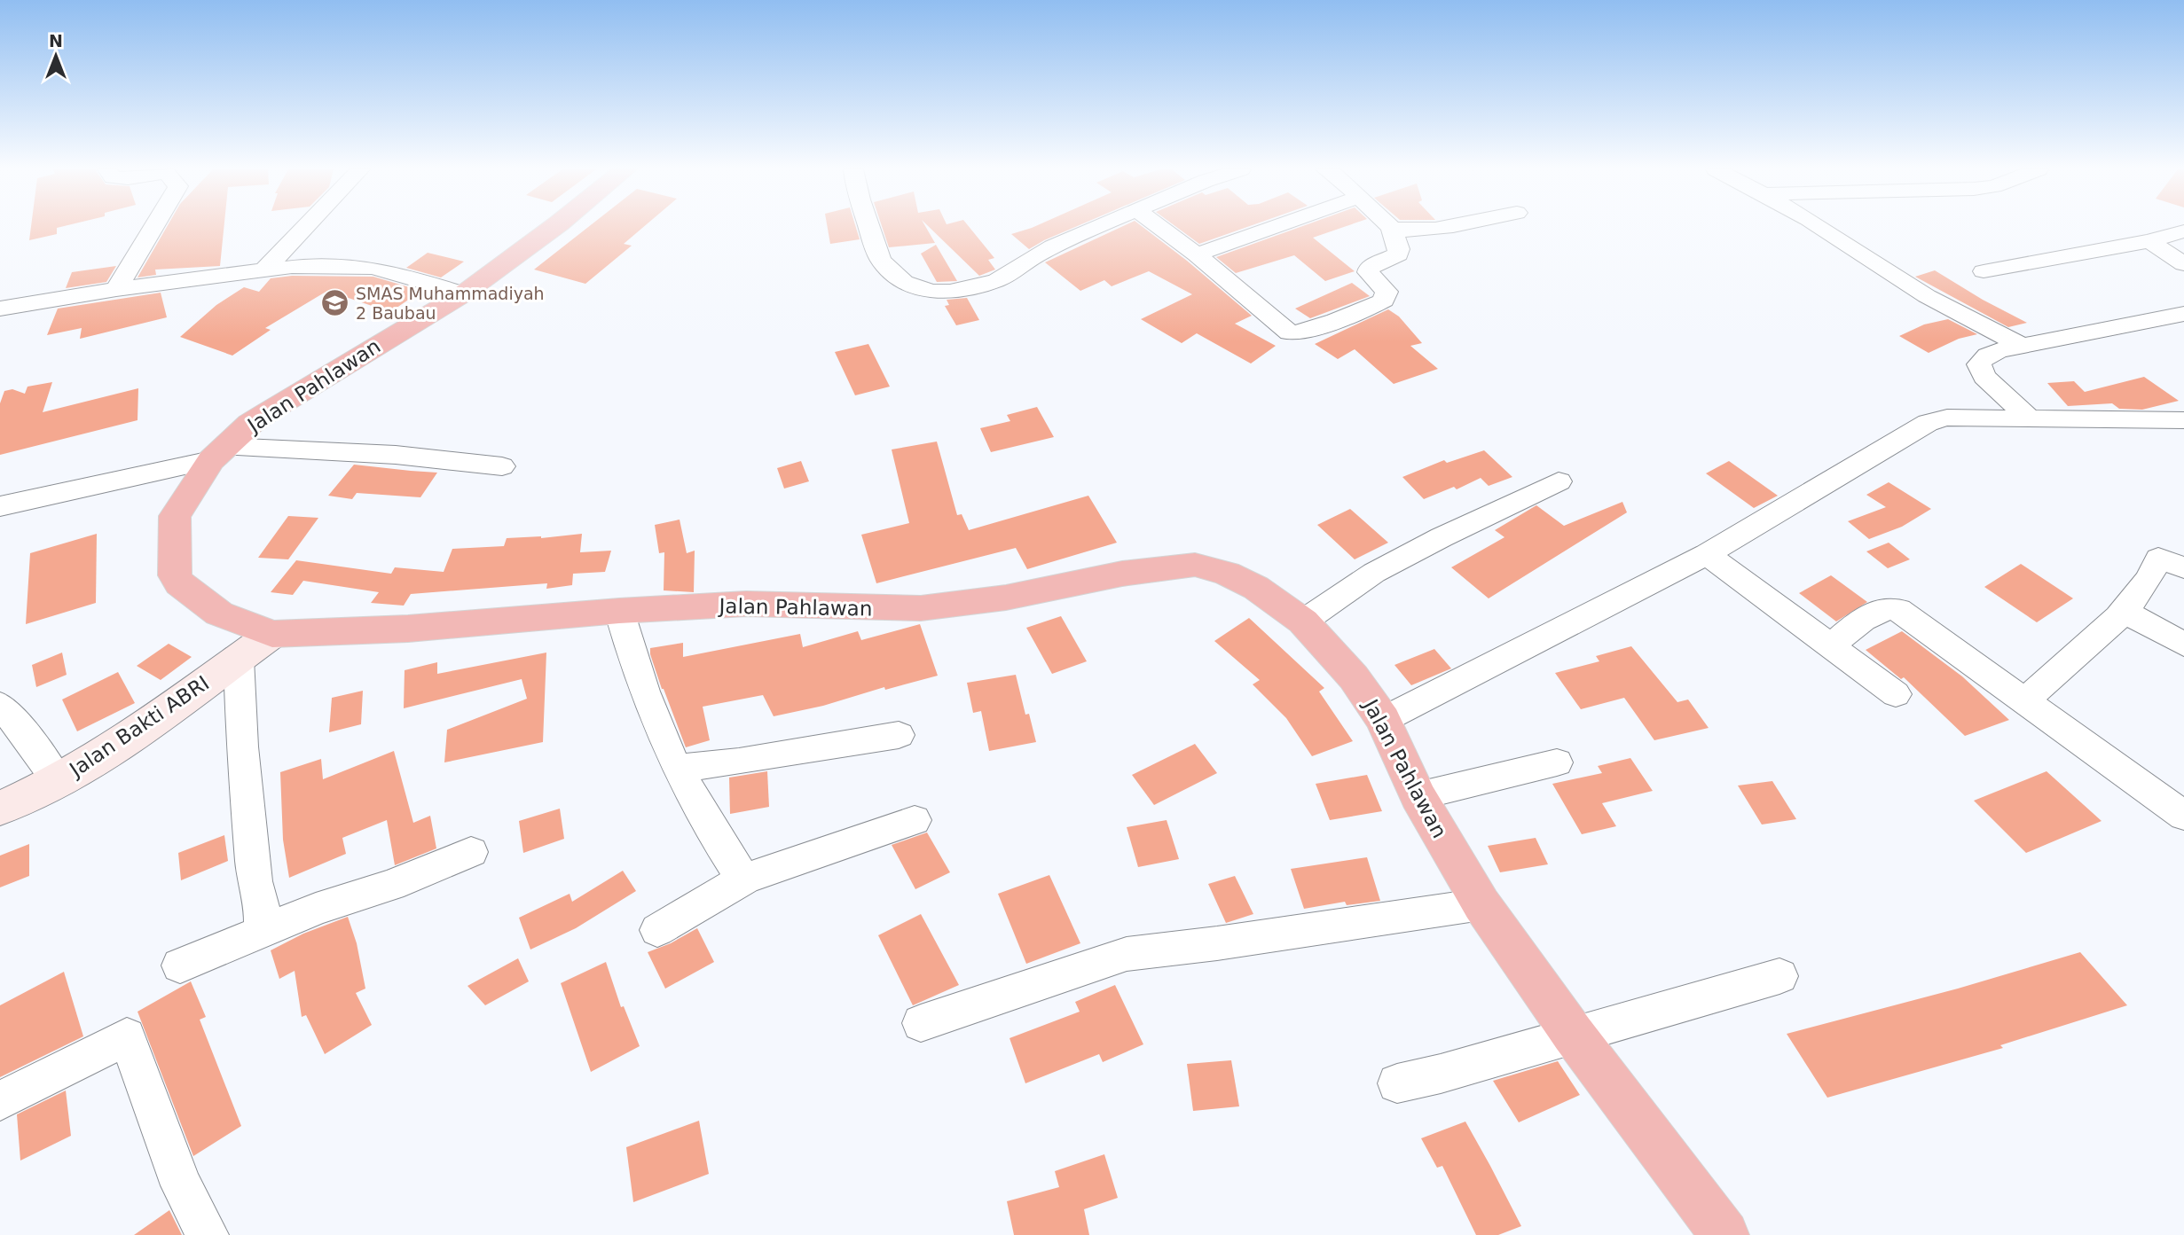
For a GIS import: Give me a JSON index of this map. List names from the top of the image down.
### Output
{
  "streets": {
    "highway": ["Jalan Pahlawan"],
    "street": ["Jalan Bakti ABRI"]
  },
  "crossings": [
    ["Jalan Pahlawan", "Jalan Bakti ABRI"]
  ],
  "places": {
    "school or university": ["SMAS Muhammadiyah 2 Baubau"]
  },
  "north": "top"
}
